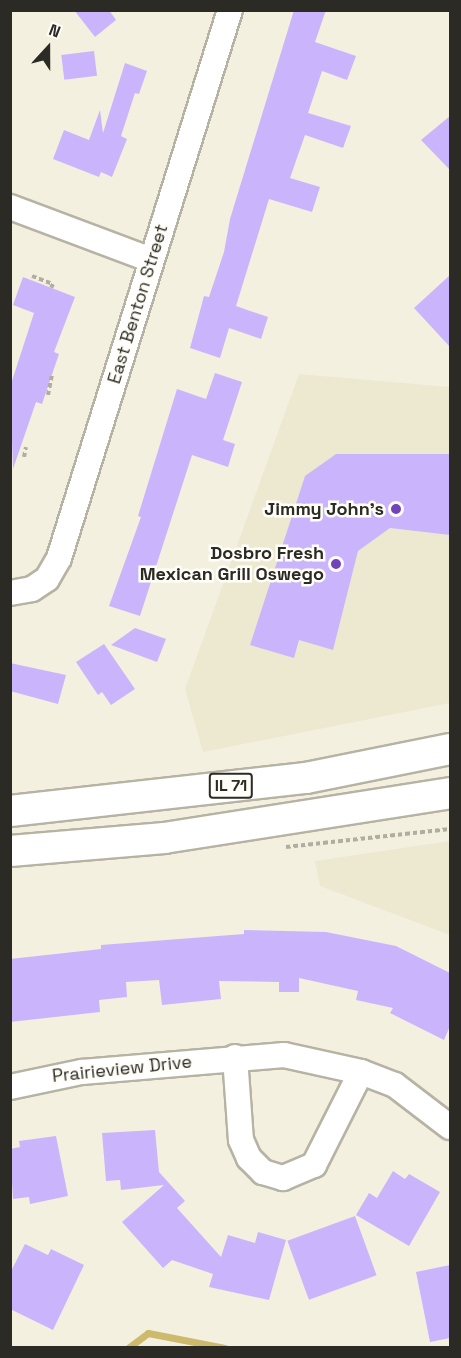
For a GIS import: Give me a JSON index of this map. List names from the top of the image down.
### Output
{
  "streets": {
    "main road": ["IL 71"],
    "street": ["East Benton Street", "Prairieview Drive"]
  },
  "places": ["Jimmy John's", "Dosbro Fresh Mexican Grill Oswego"],
  "north": "top"
}
